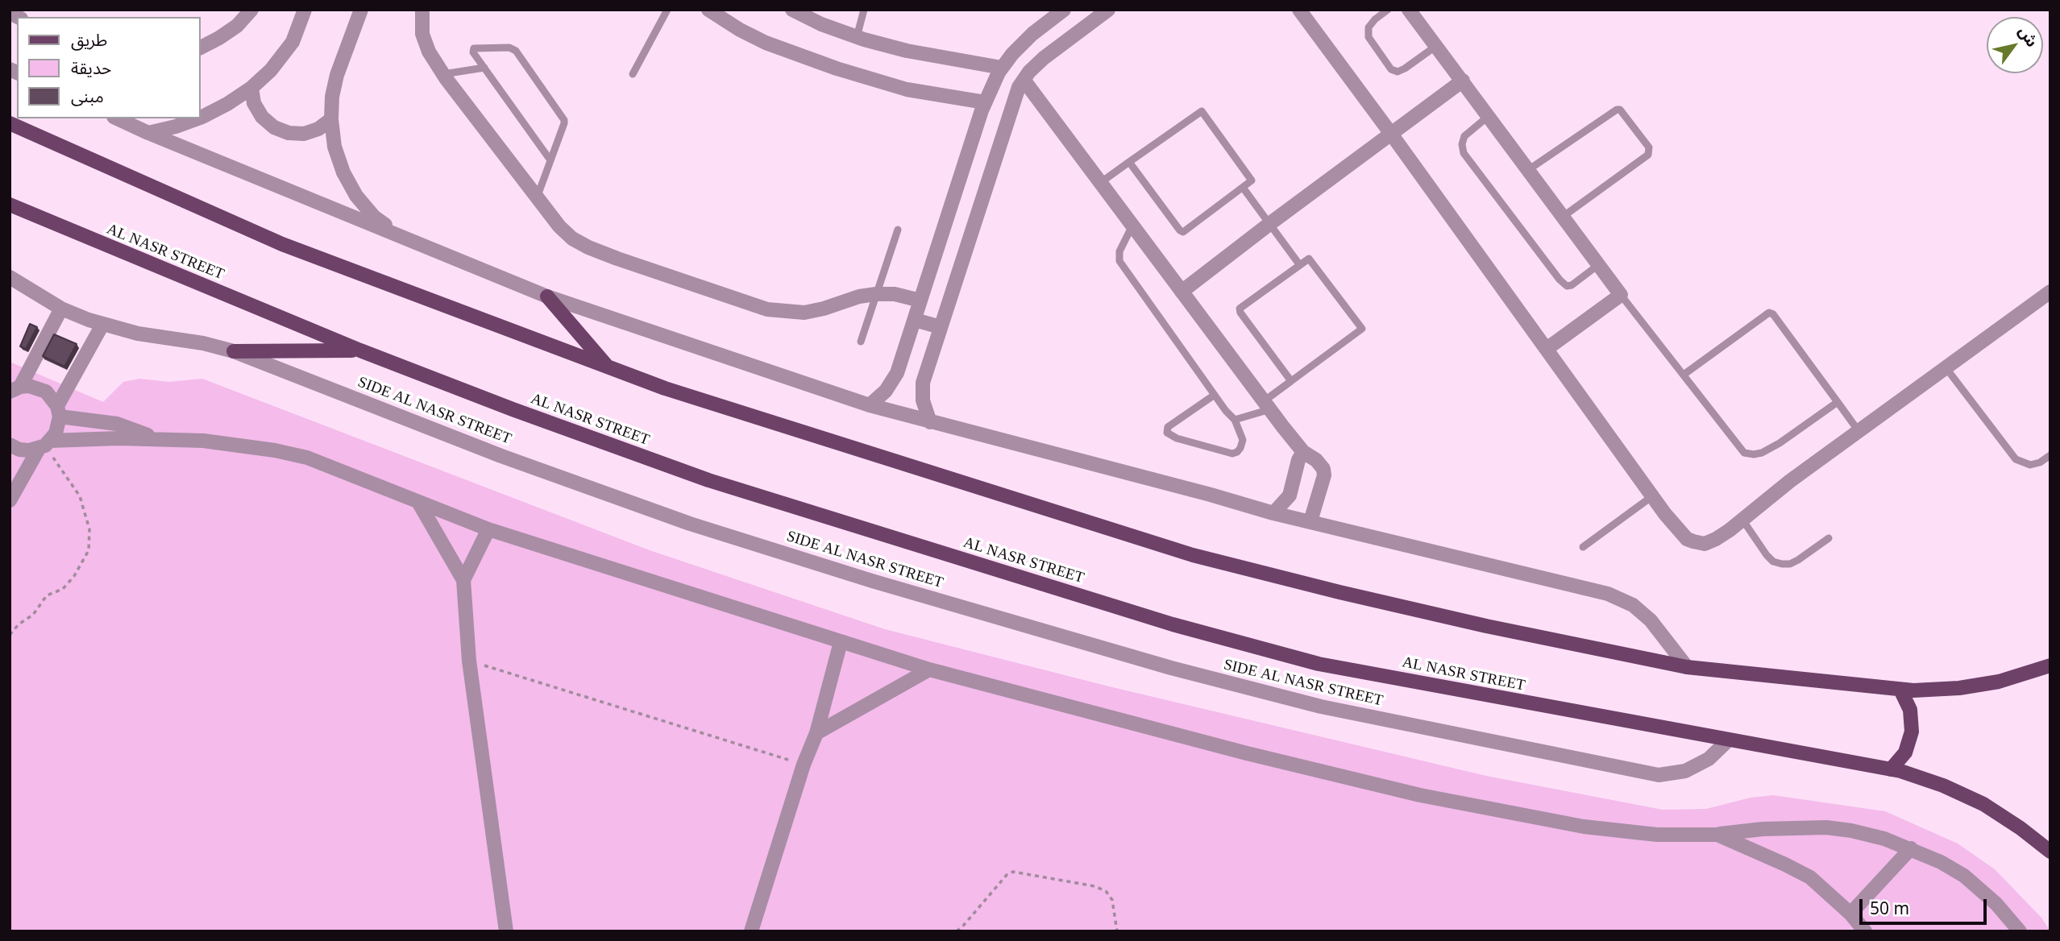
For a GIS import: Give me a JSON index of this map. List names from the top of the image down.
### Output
{
  "streets": {
    "main road": ["AL NASR STREET"],
    "street": ["SIDE AL NASR STREET"]
  },
  "crossings": [
    ["AL NASR STREET", "SIDE AL NASR STREET"]
  ],
  "legend": ["طريق", "حديقة", "مبنى"],
  "scale_bar": "50 m",
  "north": "top right"
}
